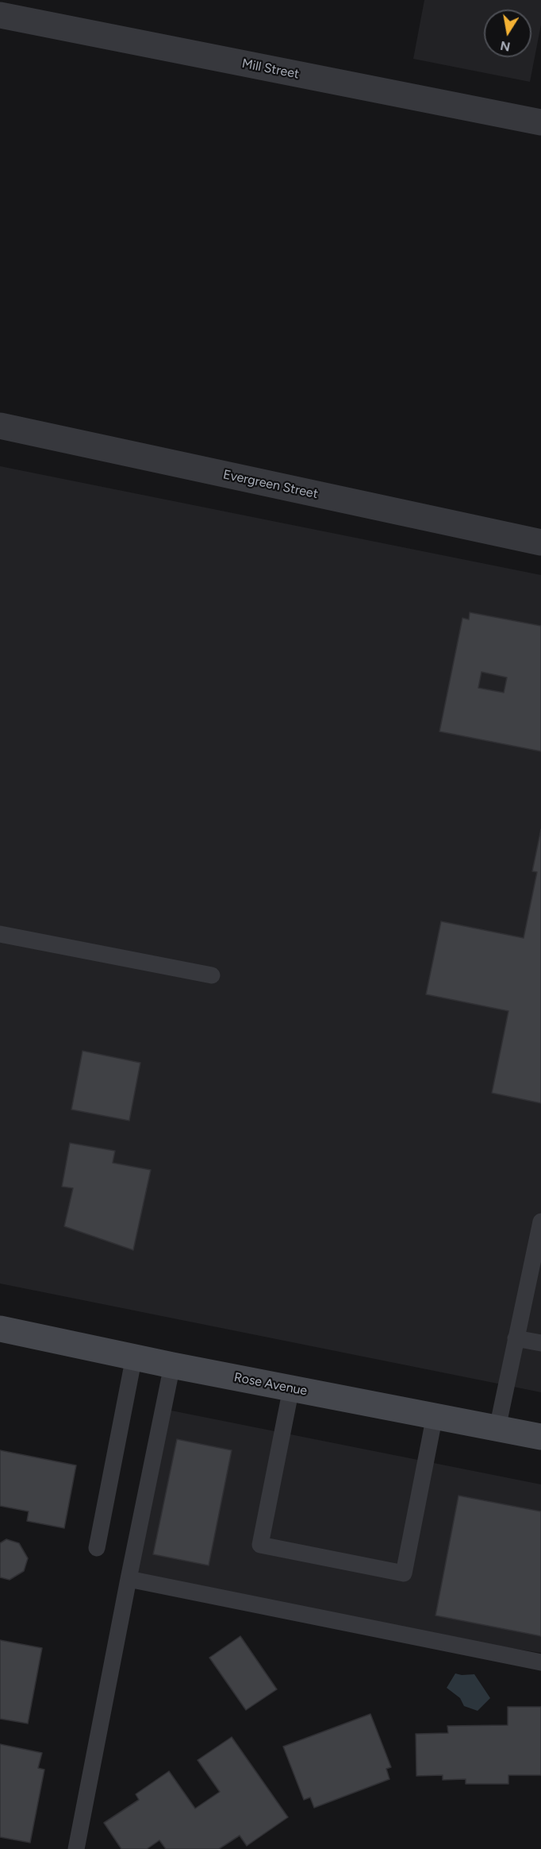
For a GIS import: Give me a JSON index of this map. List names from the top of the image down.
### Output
{
  "streets": {
    "street": ["Mill Street", "Evergreen Street", "Rose Avenue"]
  },
  "north": "bottom"
}
